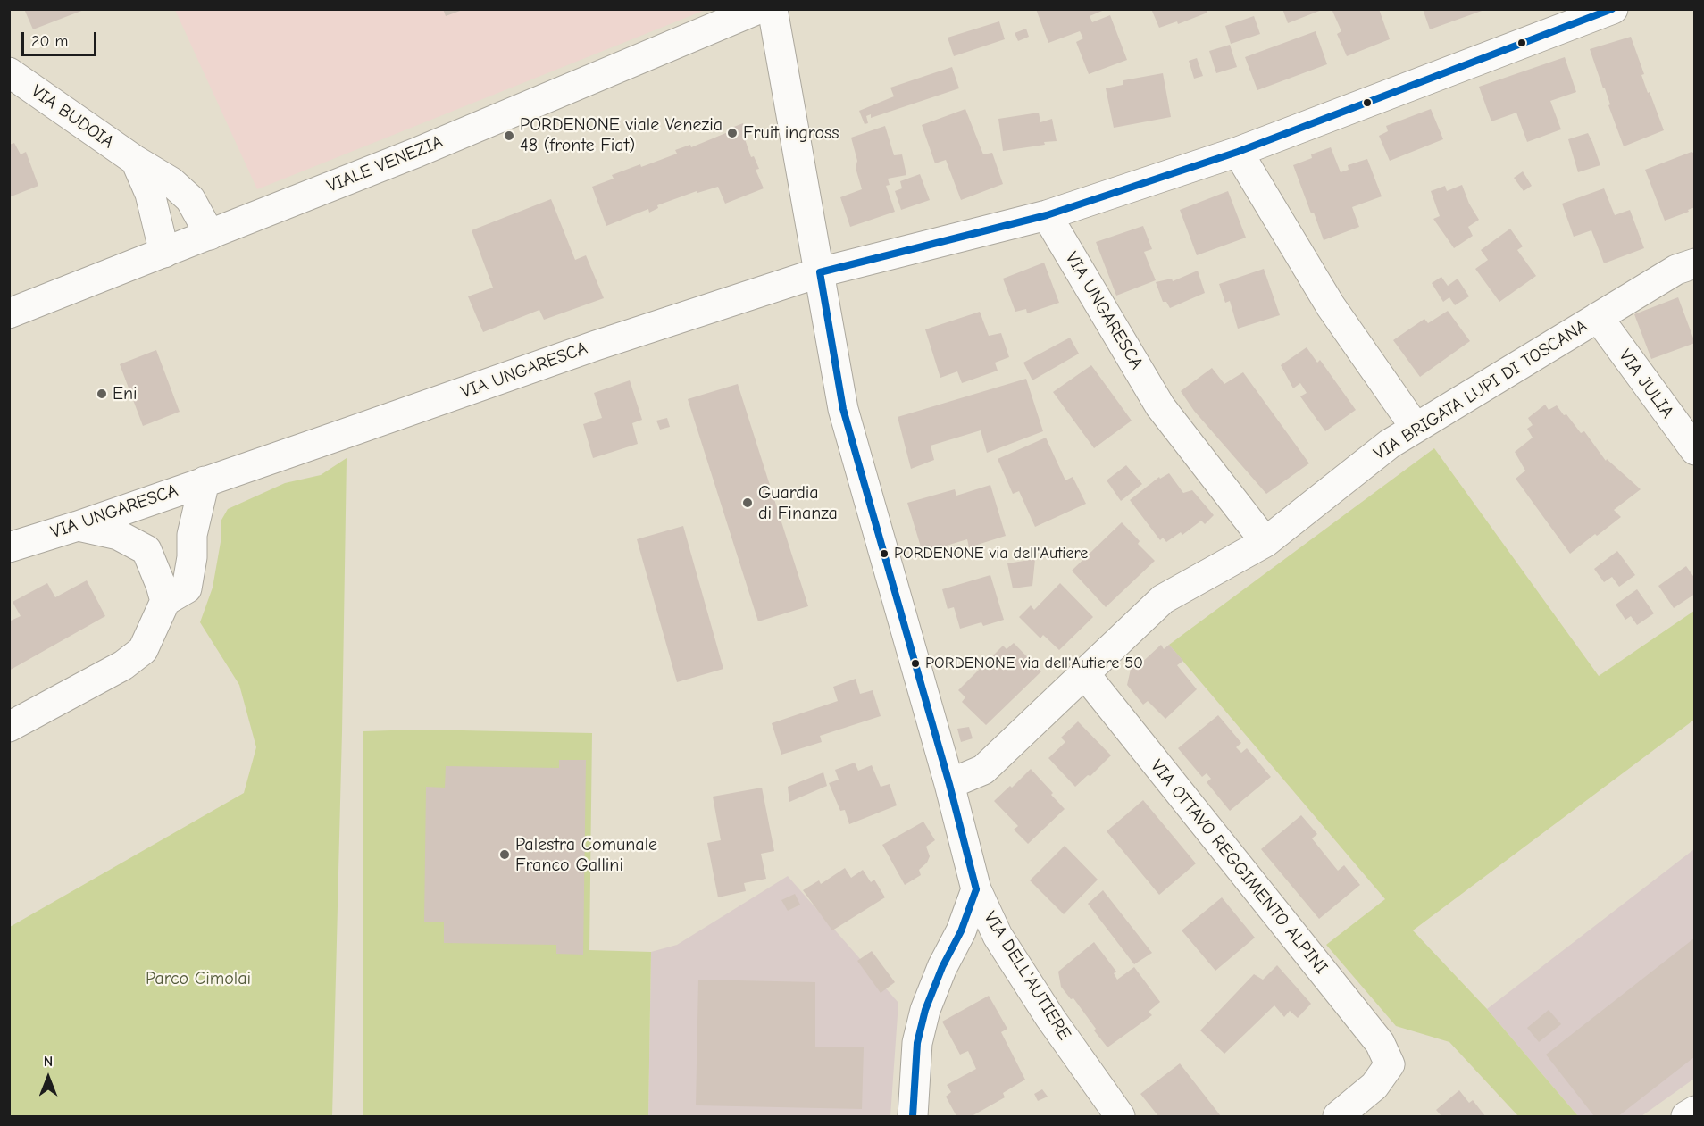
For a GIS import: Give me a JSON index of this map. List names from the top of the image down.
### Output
{
  "streets": {
    "street": [
      "VIA BUDOIA",
      "VIALE VENEZIA",
      "VIA UNGARESCA",
      "VIA JULIA",
      "VIA BRIGATA LUPI DI TOSCANA",
      "VIA OTTAVO REGGIMENTO ALPINI",
      "VIA DELL'AUTIERE"
    ]
  },
  "crossings": [
    ["VIA BUDOIA", "VIALE VENEZIA"],
    ["VIA UNGARESCA", "VIA BRIGATA LUPI DI TOSCANA"],
    ["VIA UNGARESCA", "VIA DELL'AUTIERE"],
    ["VIA JULIA", "VIA BRIGATA LUPI DI TOSCANA"],
    ["VIA BRIGATA LUPI DI TOSCANA", "VIA OTTAVO REGGIMENTO ALPINI"],
    ["VIA BRIGATA LUPI DI TOSCANA", "VIA DELL'AUTIERE"]
  ],
  "parks": ["Parco Cimolai"],
  "places": [
    "Fruit ingross",
    "PORDENONE viale Venezia 48 (fronte Fiat)",
    "Eni",
    "Guardia di Finanza",
    "PORDENONE via dell'Autiere",
    "PORDENONE via dell'Autiere 50",
    "Palestra Comunale Franco Gallini"
  ],
  "scale_bar": "20 m",
  "north": "top"
}
